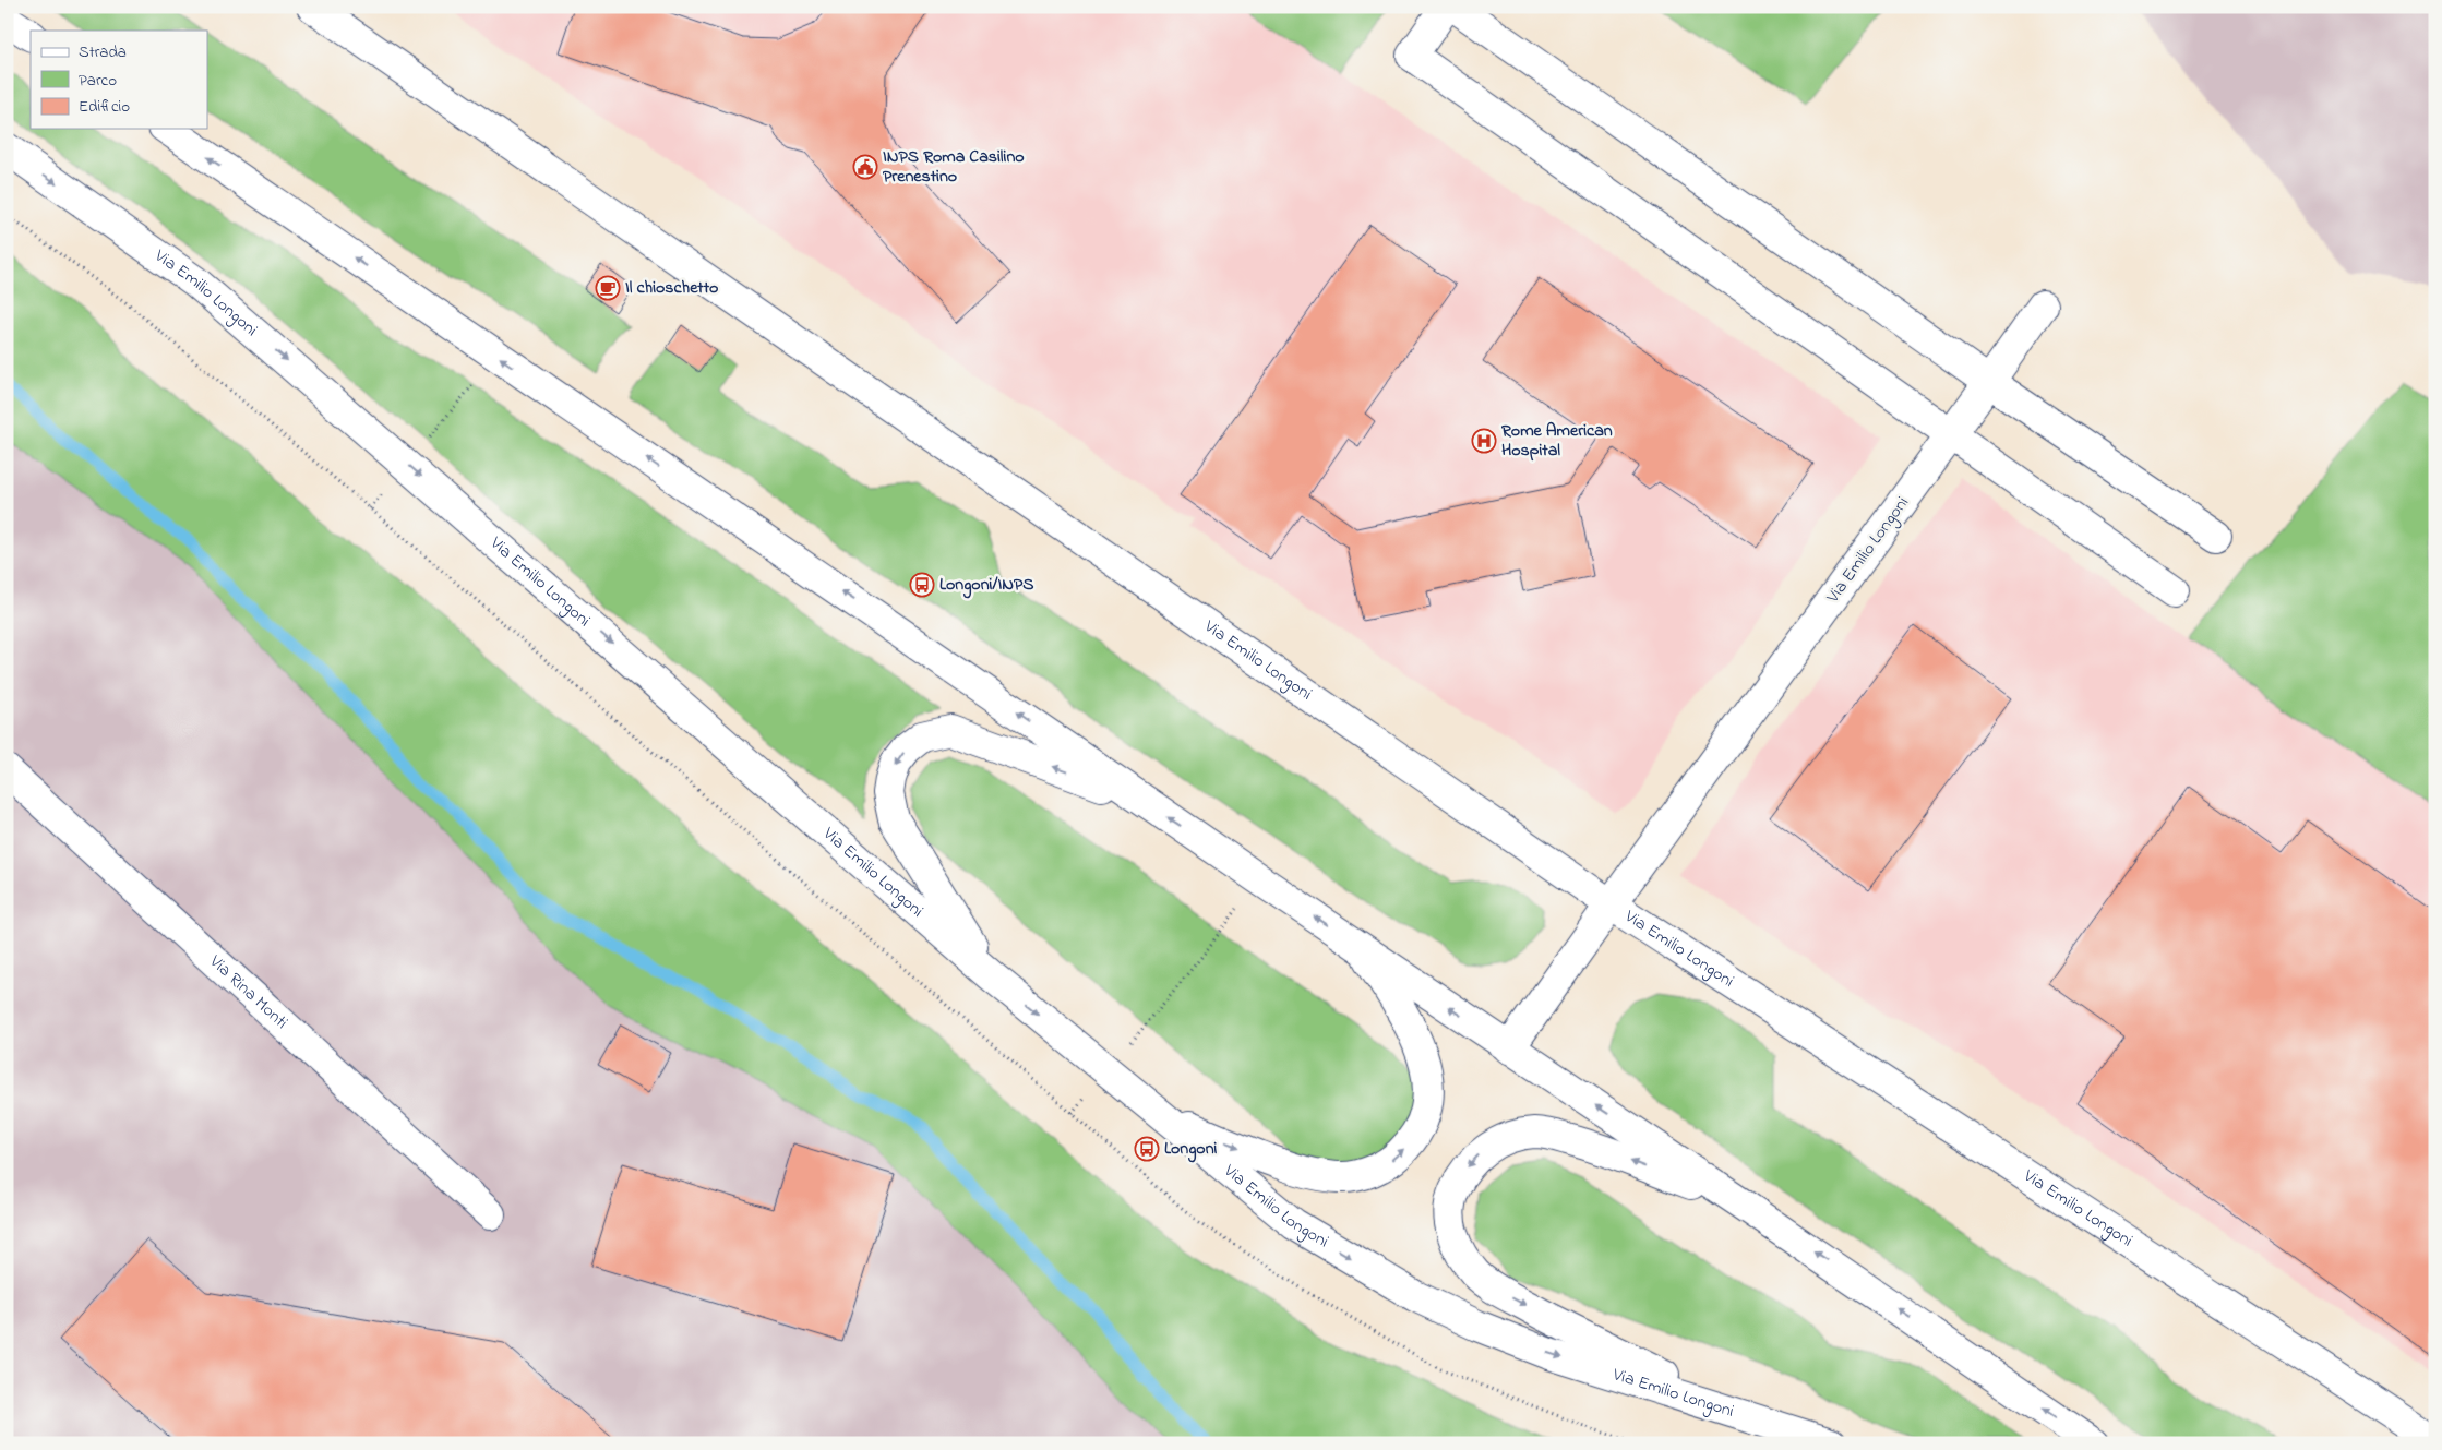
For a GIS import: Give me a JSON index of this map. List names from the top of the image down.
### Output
{
  "streets": {
    "street": ["Via Emilio Longoni", "Via Rina Monti"]
  },
  "places": {
    "public building": ["INPS Roma Casilino Prenestino"],
    "cafe": ["Il chioschetto"],
    "hospital": ["Rome American Hospital"],
    "bus stop": ["Longoni/INPS", "Longoni"]
  },
  "legend": ["Strada", "Parco", "Edificio"]
}
